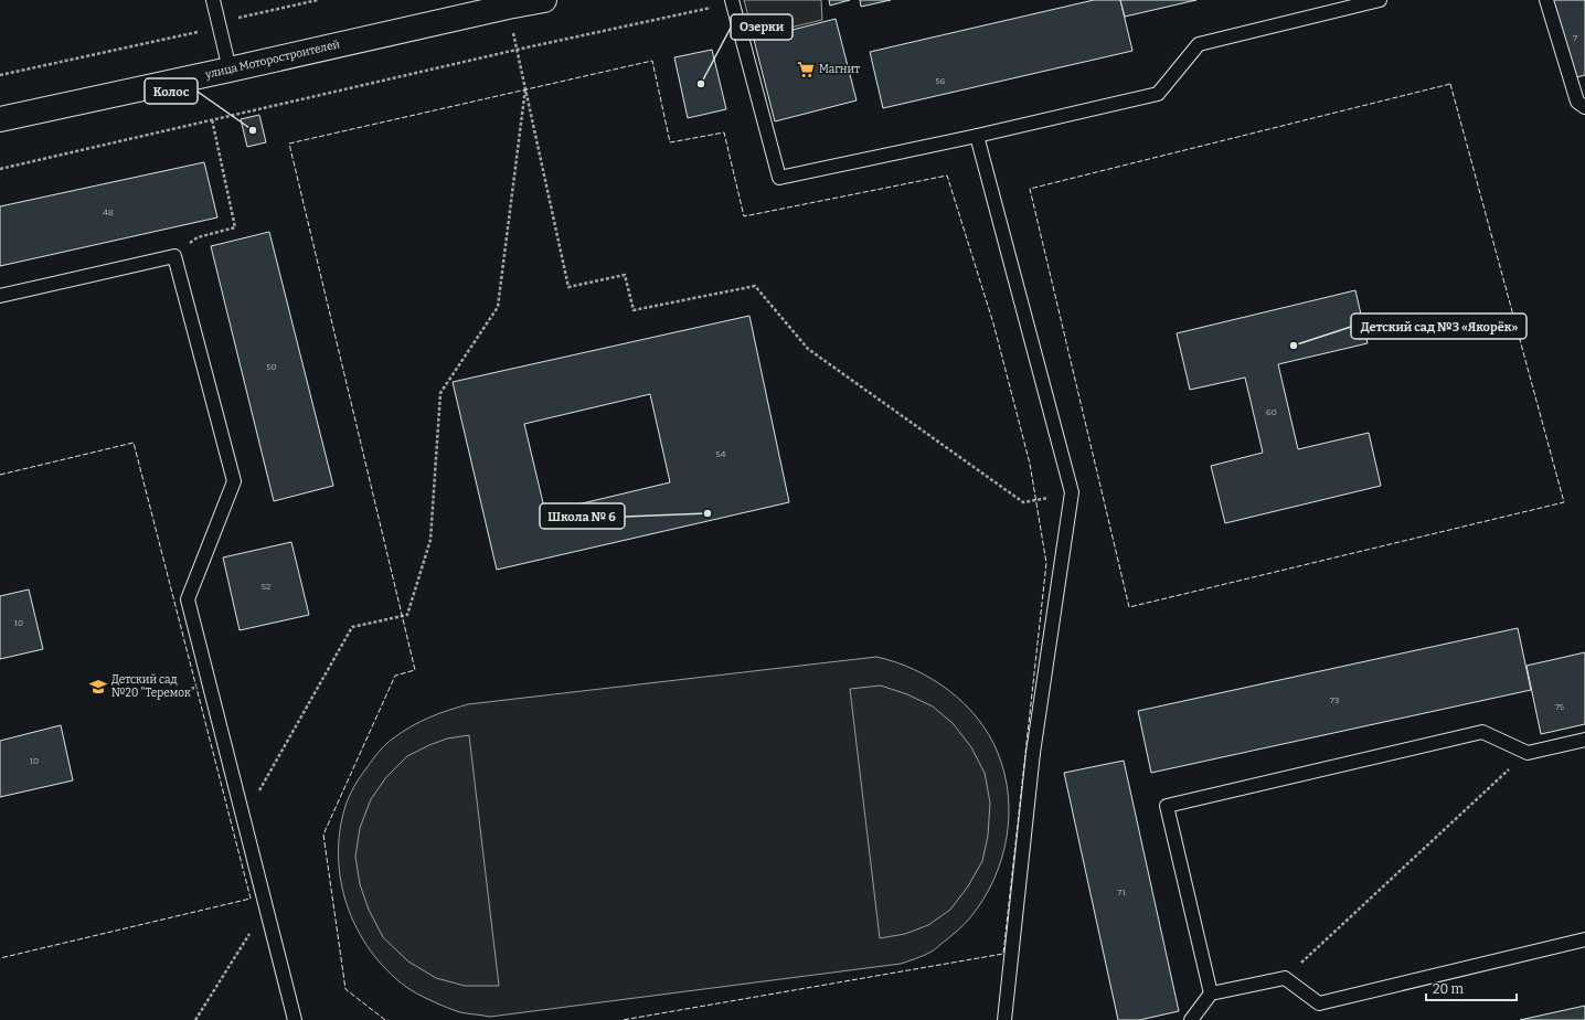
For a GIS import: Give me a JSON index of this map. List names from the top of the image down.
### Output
{
  "streets": {
    "street": ["улица Моторостроителей"]
  },
  "places": {
    "supermarket": ["Магнит"],
    "other": [
      "Озерки",
      "Колос",
      "Детский сад №3 «Якорёк»",
      "Школа № 6"
    ],
    "school or university": ["Детский сад №20 \"Теремок\""]
  },
  "house_numbers": [
    "7",
    "56",
    "48",
    "50",
    "60",
    "54",
    "52",
    "10",
    "73",
    "75",
    "10",
    "71"
  ],
  "scale_bar": "20 m"
}
